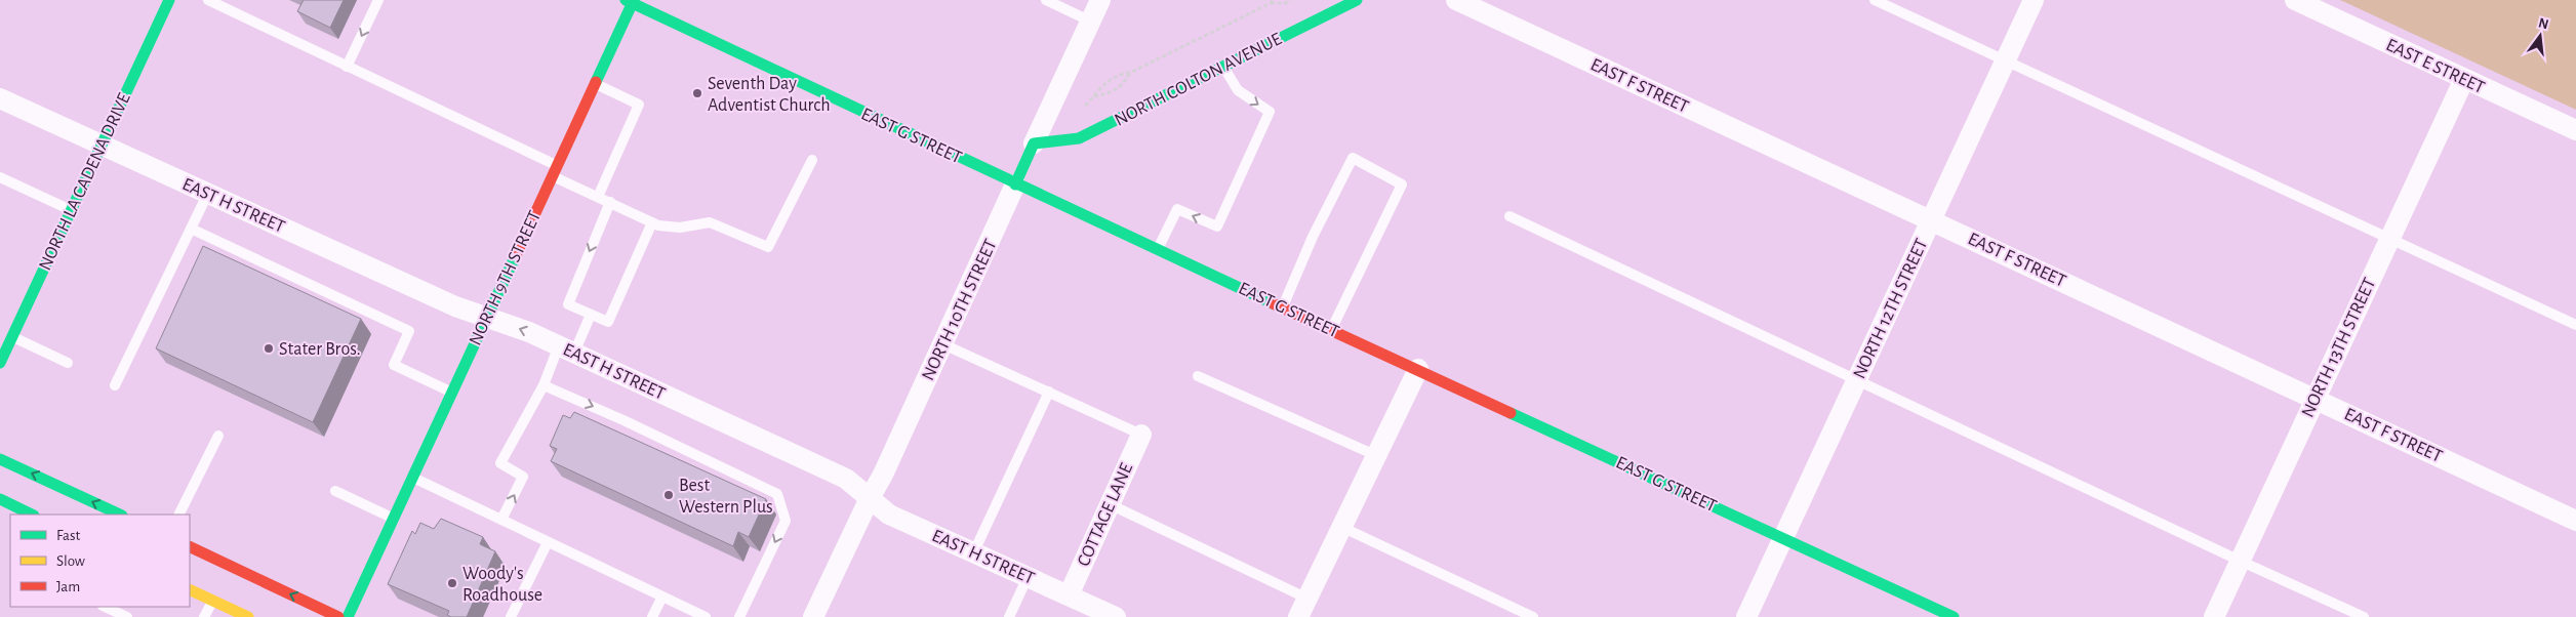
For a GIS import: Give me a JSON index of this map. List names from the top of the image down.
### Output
{
  "streets": {
    "street": [
      "EAST E STREET",
      "NORTH COLTON AVENUE",
      "EAST F STREET",
      "EAST G STREET",
      "NORTH LA CADENA DRIVE",
      "EAST H STREET",
      "NORTH 9TH STREET",
      "NORTH 12TH STREET",
      "NORTH 10TH STREET",
      "NORTH 13TH STREET",
      "COTTAGE LANE"
    ]
  },
  "crossings": [
    ["EAST E STREET", "NORTH 13TH STREET"],
    ["NORTH COLTON AVENUE", "NORTH 10TH STREET"],
    ["EAST F STREET", "NORTH 12TH STREET"],
    ["EAST F STREET", "NORTH 13TH STREET"],
    ["EAST G STREET", "NORTH 9TH STREET"],
    ["EAST G STREET", "NORTH 12TH STREET"],
    ["EAST G STREET", "NORTH 10TH STREET"],
    ["NORTH LA CADENA DRIVE", "EAST H STREET"],
    ["EAST H STREET", "NORTH 9TH STREET"],
    ["EAST H STREET", "NORTH 10TH STREET"],
    ["EAST H STREET", "COTTAGE LANE"]
  ],
  "places": [
    "Seventh Day Adventist Church",
    "Stater Bros.",
    "Best Western Plus",
    "Woody's Roadhouse"
  ],
  "legend": ["Fast", "Slow", "Jam"],
  "north": "top"
}
